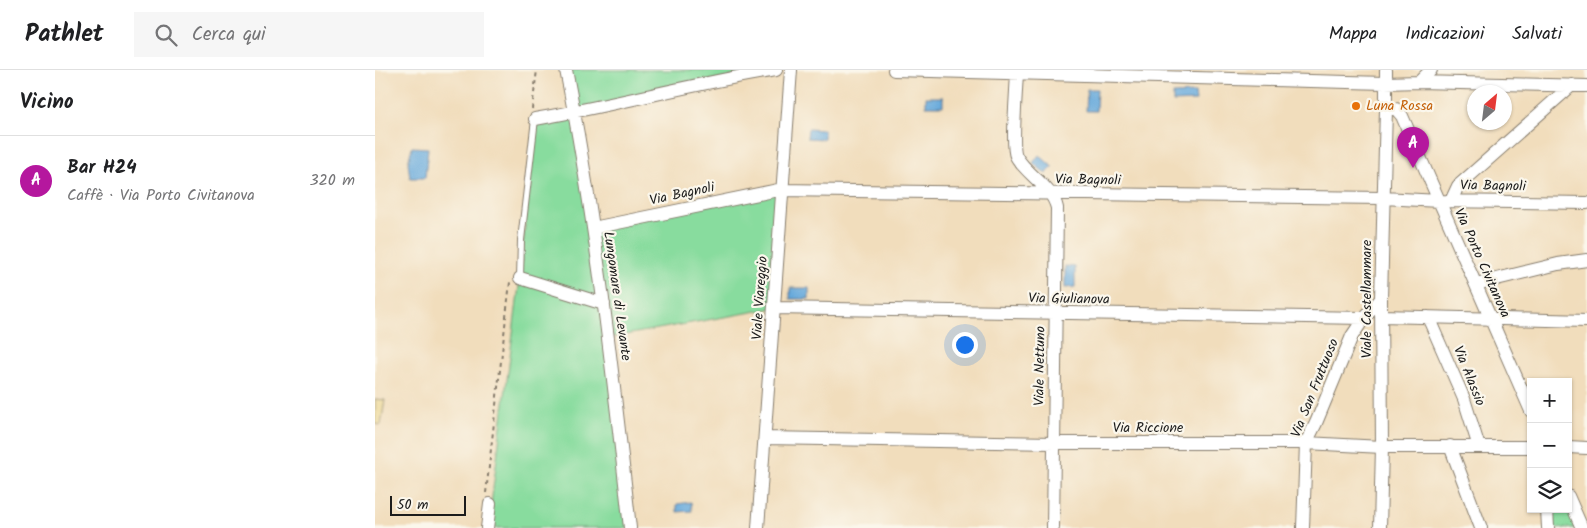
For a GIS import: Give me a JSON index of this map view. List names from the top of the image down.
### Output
{
  "streets": {
    "street": [
      "Via Bagnoli",
      "Via Porto Civitanova",
      "Lungomare di Levante",
      "Viale Viareggio",
      "Via Giulianova",
      "Viale Castellammare",
      "Viale Nettuno",
      "Via Alassio",
      "Via San Fruttuoso",
      "Via Riccione"
    ]
  },
  "crossings": [
    ["Via Bagnoli", "Via Porto Civitanova"],
    ["Via Bagnoli", "Lungomare di Levante"],
    ["Via Bagnoli", "Viale Viareggio"],
    ["Via Bagnoli", "Viale Castellammare"],
    ["Via Bagnoli", "Viale Nettuno"],
    ["Via Porto Civitanova", "Viale Castellammare"],
    ["Viale Viareggio", "Via Giulianova"],
    ["Viale Viareggio", "Via Riccione"],
    ["Via Giulianova", "Viale Nettuno"],
    ["Via Giulianova", "Via San Fruttuoso"],
    ["Viale Castellammare", "Via San Fruttuoso"],
    ["Viale Castellammare", "Via Riccione"],
    ["Viale Nettuno", "Via Riccione"],
    ["Via Alassio", "Via Riccione"],
    ["Via San Fruttuoso", "Via Riccione"]
  ],
  "places": ["Luna Rossa"],
  "scale_bar": "50 m",
  "north": "top right",
  "page": {
    "header": "Pathlet",
    "search": "Cerca qui",
    "nav": ["Mappa", "Indicazioni", "Salvati"],
    "heading": "Vicino",
    "pins": "A",
    "list": [
      {
        "mark": "A",
        "name": "Bar H24",
        "note": "Caffè · Via Porto Civitanova",
        "value": "320 m"
      }
    ],
    "map_buttons": ["+", "−"],
    "scale": "50 m"
  }
}
